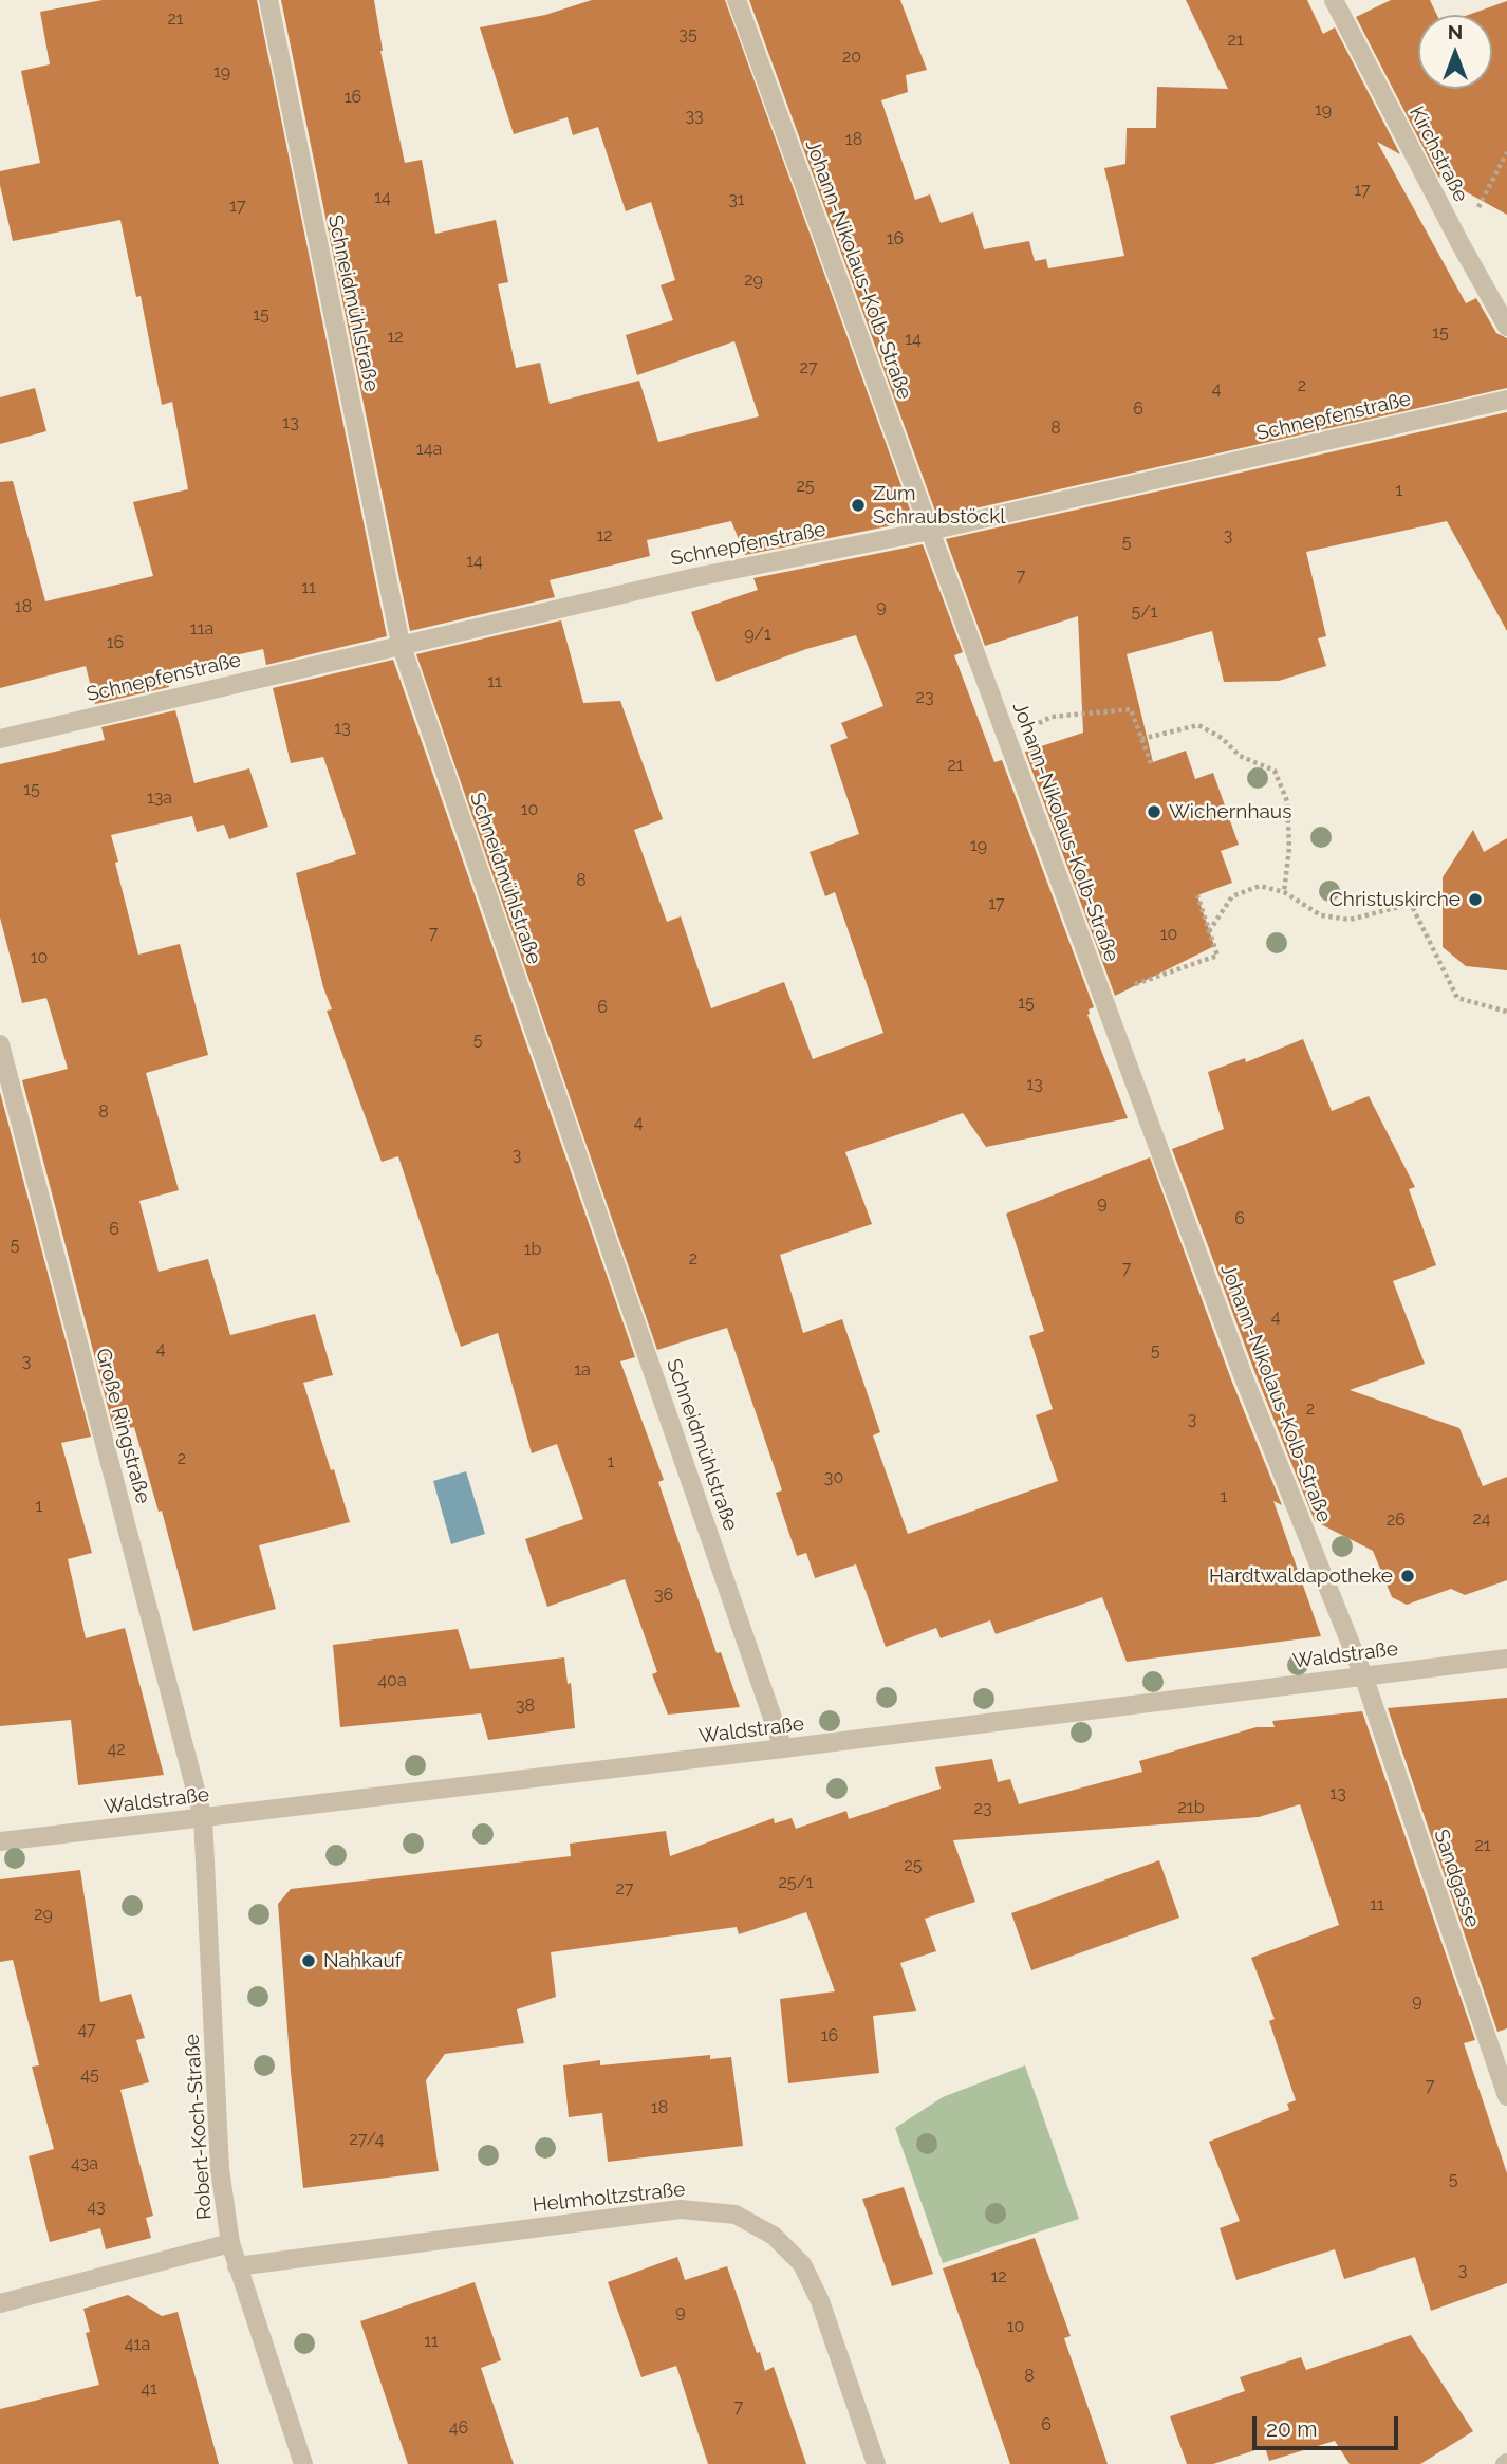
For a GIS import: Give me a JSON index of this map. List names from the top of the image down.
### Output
{
  "streets": {
    "street": [
      "Kirchstraße",
      "Johann-Nikolaus-Kolb-Straße",
      "Schneidmühlstraße",
      "Schnepfenstraße",
      "Große Ringstraße",
      "Waldstraße",
      "Sandgasse",
      "Robert-Koch-Straße",
      "Helmholtzstraße"
    ]
  },
  "crossings": [
    ["Johann-Nikolaus-Kolb-Straße", "Schnepfenstraße"],
    ["Johann-Nikolaus-Kolb-Straße", "Waldstraße"],
    ["Johann-Nikolaus-Kolb-Straße", "Sandgasse"],
    ["Schneidmühlstraße", "Schnepfenstraße"],
    ["Schneidmühlstraße", "Waldstraße"],
    ["Große Ringstraße", "Waldstraße"],
    ["Große Ringstraße", "Robert-Koch-Straße"],
    ["Waldstraße", "Sandgasse"],
    ["Waldstraße", "Robert-Koch-Straße"],
    ["Robert-Koch-Straße", "Helmholtzstraße"]
  ],
  "places": [
    "Zum Schraubstöckl",
    "Wichernhaus",
    "Christuskirche",
    "Hardtwaldapotheke",
    "Nahkauf"
  ],
  "house_numbers": [
    "21",
    "35",
    "21",
    "20",
    "19",
    "16",
    "19",
    "33",
    "18",
    "17",
    "14",
    "31",
    "17",
    "16",
    "29",
    "15",
    "15",
    "12",
    "14",
    "27",
    "2",
    "4",
    "6",
    "13",
    "8",
    "14a",
    "25",
    "1",
    "12",
    "3",
    "5",
    "14",
    "7",
    "11",
    "18",
    "9",
    "5/1",
    "11a",
    "9/1",
    "16",
    "11",
    "23",
    "13",
    "21",
    "15",
    "13a",
    "10",
    "19",
    "8",
    "17",
    "7",
    "10",
    "10",
    "15",
    "6",
    "5",
    "13",
    "8",
    "4",
    "3",
    "9",
    "6",
    "6",
    "5",
    "1b",
    "2",
    "7",
    "4",
    "4",
    "5",
    "3",
    "1a",
    "2",
    "3",
    "2",
    "1",
    "30",
    "1",
    "1",
    "24",
    "26",
    "36",
    "40a",
    "38",
    "42",
    "13",
    "21b",
    "23",
    "21",
    "25",
    "25/1",
    "27",
    "11",
    "29",
    "9",
    "47",
    "16",
    "45",
    "7",
    "18",
    "27/4",
    "43a",
    "5",
    "43",
    "3",
    "12",
    "9",
    "10",
    "11",
    "41a",
    "8",
    "41",
    "7",
    "6",
    "46"
  ],
  "scale_bar": "20 m",
  "north": "top"
}
